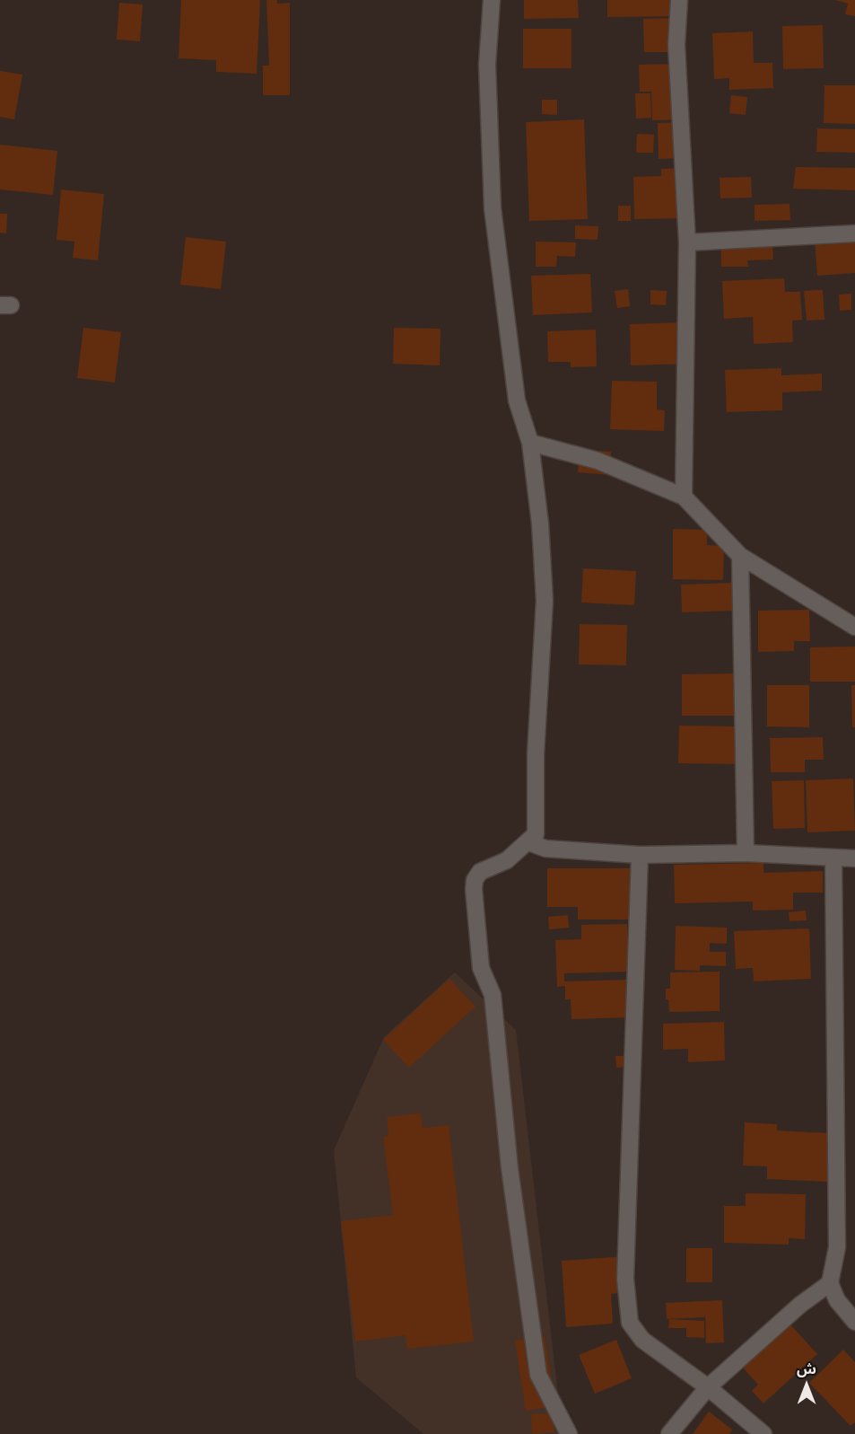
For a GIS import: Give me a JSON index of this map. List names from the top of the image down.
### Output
{
  "north": "top"
}
